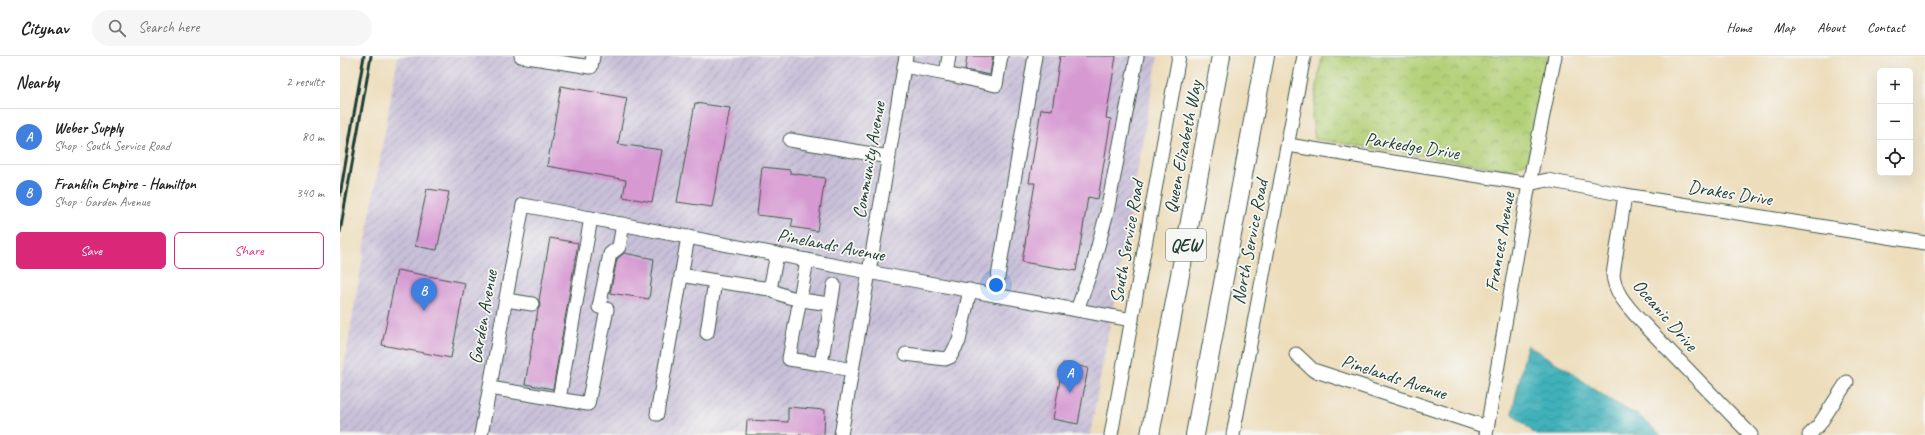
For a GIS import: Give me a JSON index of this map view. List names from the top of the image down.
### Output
{
  "streets": {
    "highway": ["Queen Elizabeth Way", "QEW"],
    "street": [
      "Parkedge Drive",
      "Community Avenue",
      "Drakes Drive",
      "South Service Road",
      "North Service Road",
      "Frances Avenue",
      "Pinelands Avenue",
      "Oceanic Drive",
      "Garden Avenue"
    ]
  },
  "crossings": [
    ["Parkedge Drive", "Drakes Drive"],
    ["Parkedge Drive", "North Service Road"],
    ["Parkedge Drive", "Frances Avenue"],
    ["Community Avenue", "Pinelands Avenue"],
    ["Drakes Drive", "Frances Avenue"],
    ["Drakes Drive", "Oceanic Drive"],
    ["South Service Road", "Pinelands Avenue"],
    ["Frances Avenue", "Pinelands Avenue"],
    ["Pinelands Avenue", "Garden Avenue"]
  ],
  "page": {
    "header": "Citynav",
    "search": "Search here",
    "nav": [
      "Home",
      "Map",
      "About",
      "Contact"
    ],
    "heading": ["Nearby", "2 results"],
    "map_buttons": ["+", "−"],
    "list": [
      {
        "mark": "A",
        "name": "Weber Supply",
        "note": "Shop · South Service Road",
        "value": "80 m"
      },
      {
        "mark": "B",
        "name": "Franklin Empire - Hamilton",
        "note": "Shop · Garden Avenue",
        "value": "340 m"
      }
    ],
    "buttons": ["Save", "Share"],
    "pins": ["B", "A"]
  }
}
